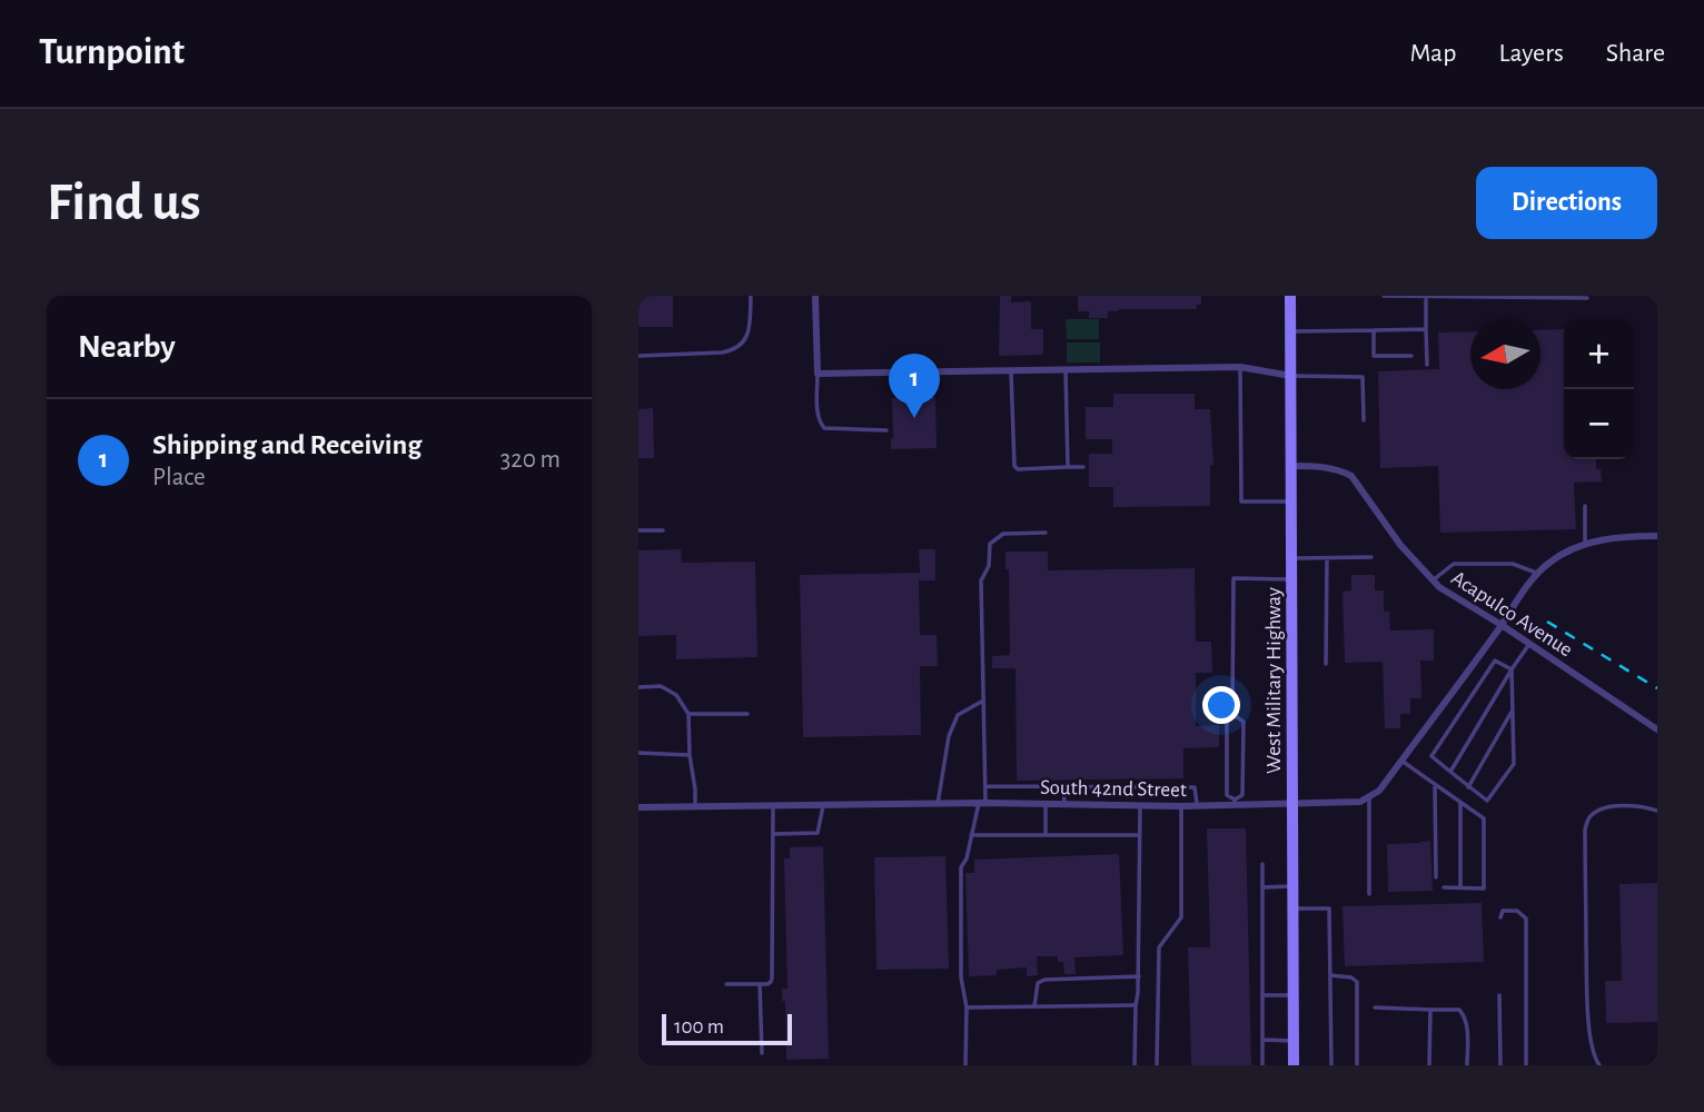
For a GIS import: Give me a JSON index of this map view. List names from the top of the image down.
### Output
{
  "streets": {
    "main road": ["West Military Highway"],
    "street": ["Acapulco Avenue", "South 42nd Street"]
  },
  "crossings": [
    ["Acapulco Avenue", "West Military Highway"],
    ["West Military Highway", "South 42nd Street"]
  ],
  "scale_bar": "100 m",
  "north": "left",
  "page": {
    "header": "Turnpoint",
    "nav": ["Map", "Layers", "Share"],
    "buttons": "Directions",
    "title": "Find us",
    "heading": "Nearby",
    "map_buttons": ["+", "−"],
    "pins": "1",
    "list": [
      {
        "mark": "1",
        "name": "Shipping and Receiving",
        "note": "Place",
        "value": "320 m"
      }
    ],
    "scale": "100 m"
  }
}
